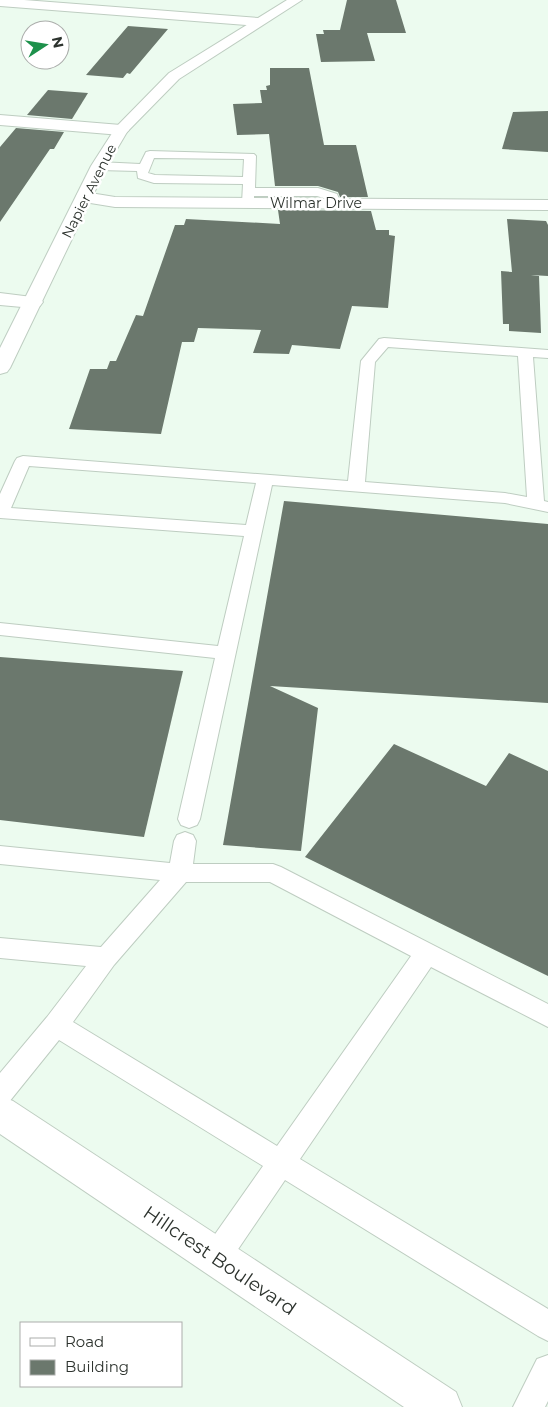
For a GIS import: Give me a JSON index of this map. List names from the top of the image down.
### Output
{
  "streets": {
    "street": ["Napier Avenue", "Wilmar Drive", "Hillcrest Boulevard"]
  },
  "crossings": [
    ["Napier Avenue", "Wilmar Drive"]
  ],
  "legend": ["Road", "Building"],
  "north": "right"
}
